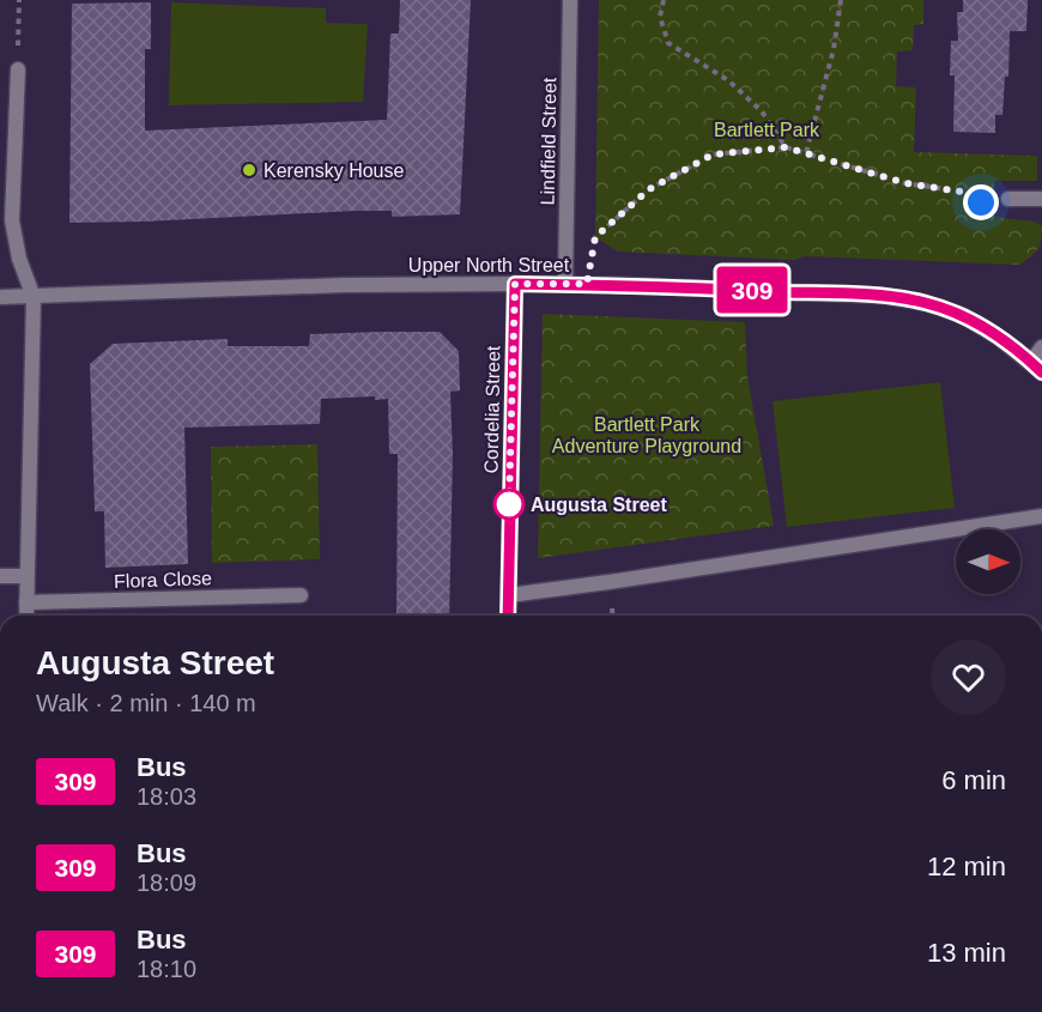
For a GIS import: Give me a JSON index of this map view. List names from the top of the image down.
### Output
{
  "streets": {
    "street": [
      "Lindfield Street",
      "Upper North Street",
      "Cordelia Street",
      "Flora Close"
    ]
  },
  "crossings": [
    ["Lindfield Street", "Upper North Street"],
    ["Upper North Street", "Cordelia Street"]
  ],
  "parks": ["Bartlett Park", "Bartlett Park Adventure Playground"],
  "places": ["Kerensky House", "Augusta Street"],
  "lines": ["bus line 309"],
  "north": "right",
  "page": {
    "on_map": "309",
    "heading": ["Augusta Street", "Walk · 2 min · 140 m"],
    "list": [
      {
        "mark": "309",
        "name": "Bus",
        "note": "18:03",
        "value": "6 min"
      },
      {
        "mark": "309",
        "name": "Bus",
        "note": "18:09",
        "value": "12 min"
      },
      {
        "mark": "309",
        "name": "Bus",
        "note": "18:10",
        "value": "13 min"
      }
    ]
  }
}
